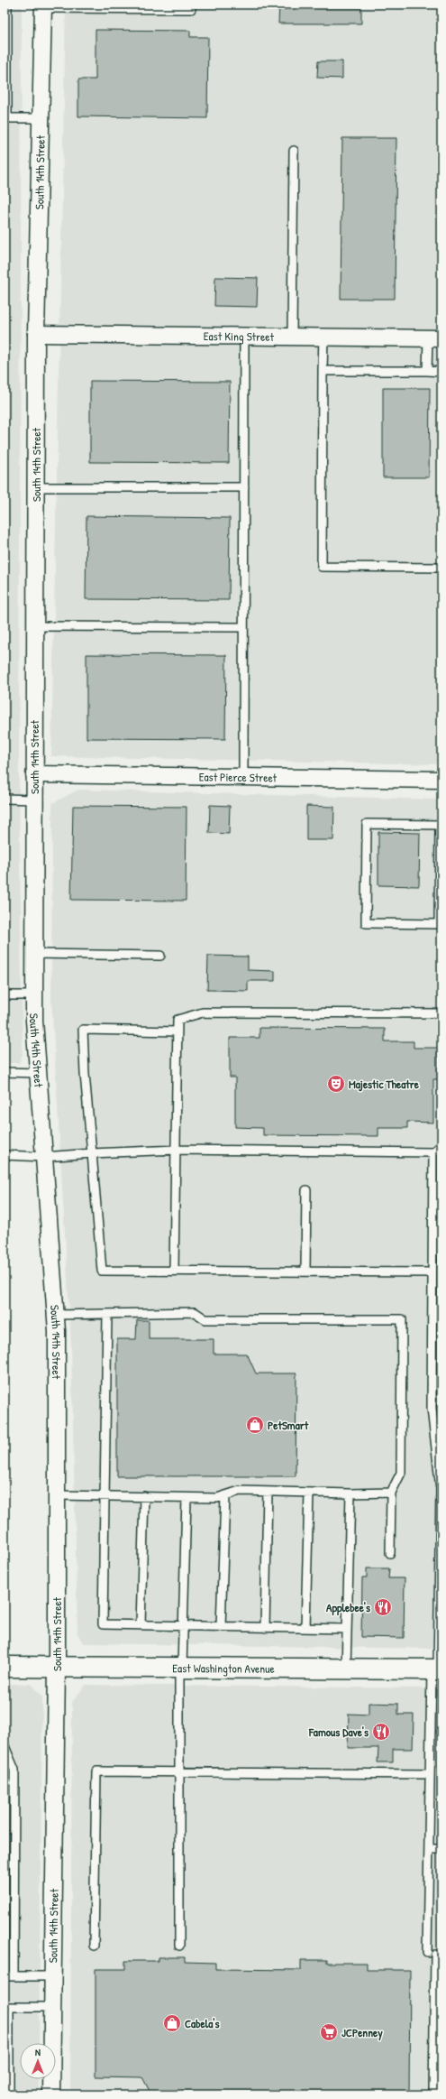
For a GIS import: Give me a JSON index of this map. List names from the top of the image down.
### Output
{
  "streets": {
    "street": [
      "South 14th Street",
      "East King Street",
      "East Pierce Street",
      "East Washington Avenue"
    ]
  },
  "crossings": [
    ["South 14th Street", "East King Street"],
    ["South 14th Street", "East Pierce Street"],
    ["South 14th Street", "East Washington Avenue"]
  ],
  "places": {
    "theatre": ["Majestic Theatre"],
    "shop": ["PetSmart", "Cabela's"],
    "restaurant": ["Applebee's", "Famous Dave's"],
    "supermarket": ["JCPenney"]
  },
  "north": "top"
}
